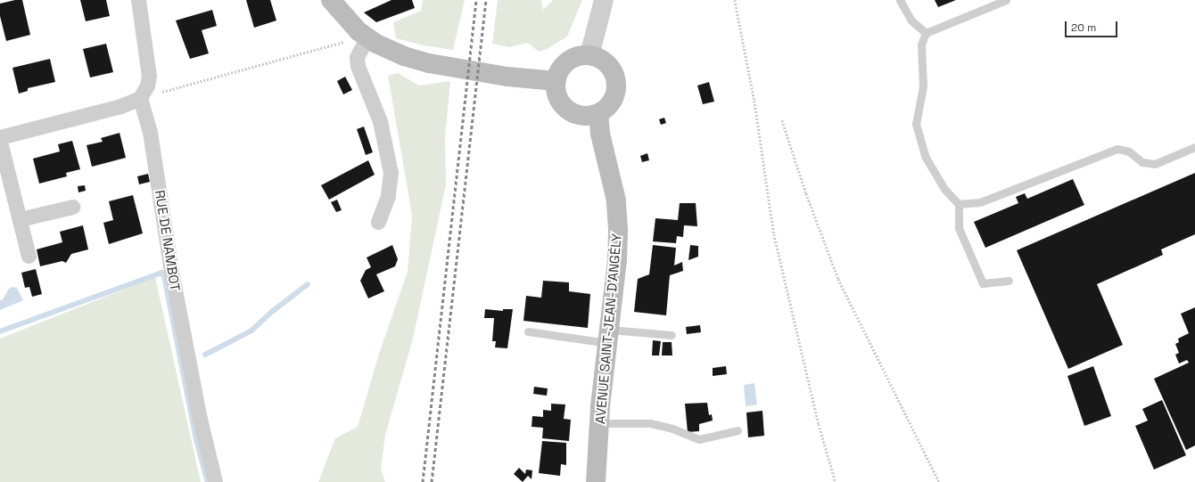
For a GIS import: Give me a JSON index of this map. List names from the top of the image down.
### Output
{
  "streets": {
    "main road": ["AVENUE SAINT-JEAN-D'ANGÉLY"],
    "street": ["RUE DE NAMBOT"]
  },
  "scale_bar": "20 m"
}
